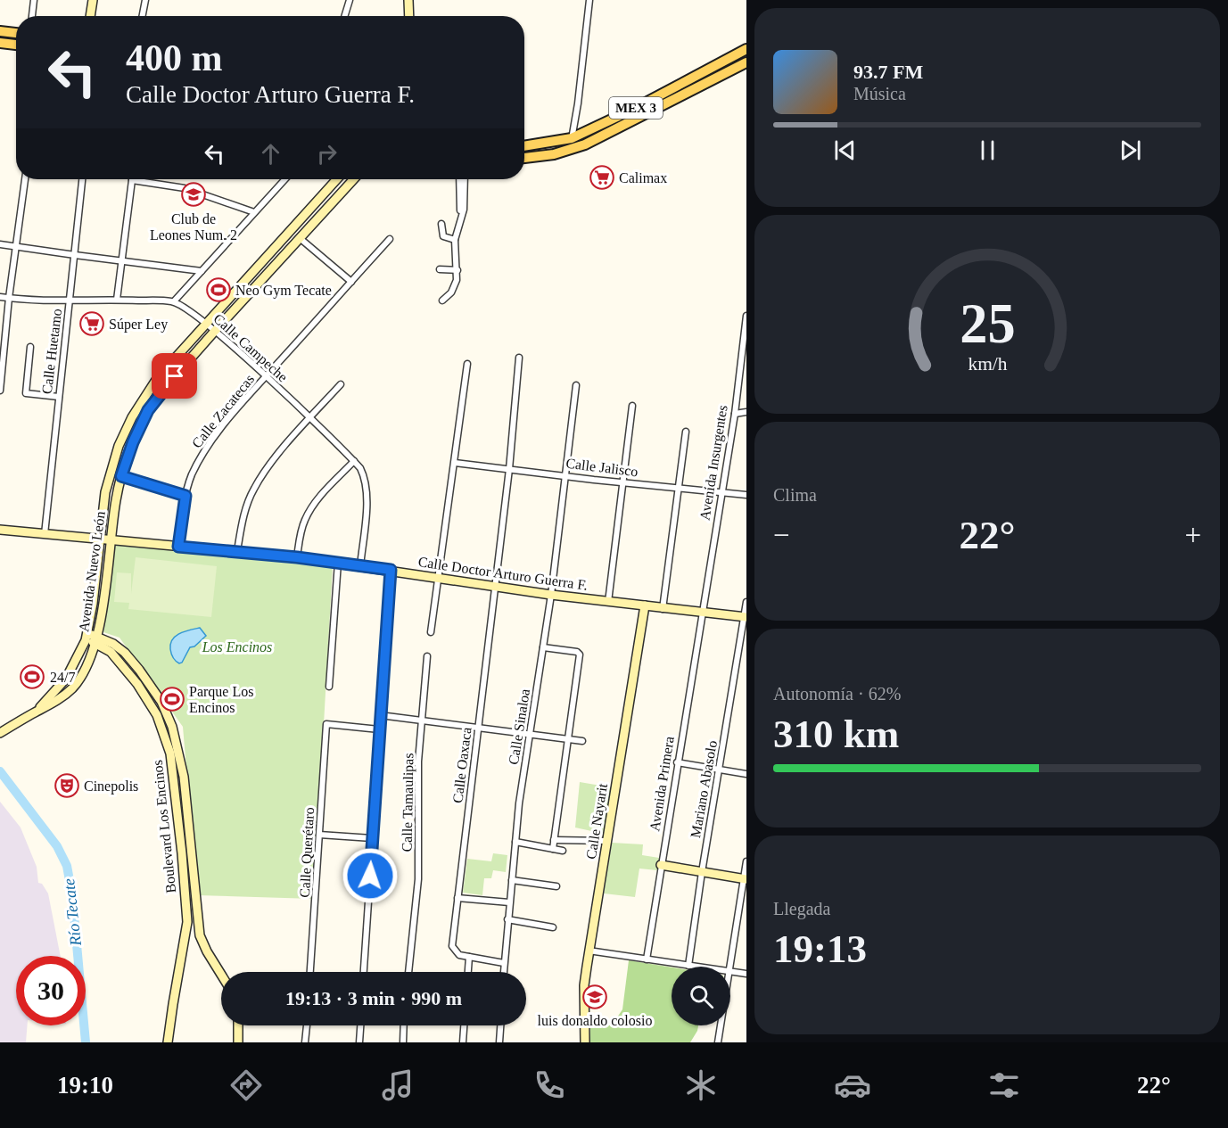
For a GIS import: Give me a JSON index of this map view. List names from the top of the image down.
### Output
{
  "streets": {
    "main road": ["MEX 3"],
    "street": [
      "Calle Campeche",
      "Calle Huetamo",
      "Calle Zacatecas",
      "Avenida Insurgentes",
      "Calle Jalisco",
      "Avenida Nuevo León",
      "Calle Doctor Arturo Guerra F.",
      "Calle Sinaloa",
      "Calle Oaxaca",
      "Avenida Primera",
      "Mariano Abasolo",
      "Calle Tamaulipas",
      "Calle Nayarit",
      "Boulevard Los Encinos",
      "Calle Querétaro"
    ]
  },
  "crossings": [
    ["Calle Campeche", "Calle Zacatecas"],
    ["Calle Campeche", "Avenida Nuevo León"],
    ["Calle Campeche", "Calle Doctor Arturo Guerra F."],
    ["Calle Huetamo", "Calle Doctor Arturo Guerra F."],
    ["Calle Zacatecas", "Calle Doctor Arturo Guerra F."],
    ["Avenida Insurgentes", "Calle Jalisco"],
    ["Avenida Insurgentes", "Calle Doctor Arturo Guerra F."],
    ["Avenida Insurgentes", "Avenida Primera"],
    ["Calle Jalisco", "Calle Sinaloa"],
    ["Calle Jalisco", "Calle Oaxaca"],
    ["Avenida Nuevo León", "Calle Doctor Arturo Guerra F."],
    ["Avenida Nuevo León", "Boulevard Los Encinos"],
    ["Calle Doctor Arturo Guerra F.", "Calle Sinaloa"],
    ["Calle Doctor Arturo Guerra F.", "Calle Oaxaca"],
    ["Calle Doctor Arturo Guerra F.", "Avenida Primera"],
    ["Calle Doctor Arturo Guerra F.", "Mariano Abasolo"],
    ["Calle Doctor Arturo Guerra F.", "Calle Nayarit"]
  ],
  "water": ["Río Tecate"],
  "parks": ["Los Encinos"],
  "places": {
    "supermarket": ["Calimax", "Súper Ley"],
    "school or university": ["Club de Leones Num. 2", "luis donaldo colosio"],
    "sports": ["Neo Gym Tecate", "24/7", "Parque Los Encinos"],
    "theatre": ["Cinepolis"]
  },
  "page": {
    "turn": ["400 m", "Calle Doctor Arturo Guerra F."],
    "song": ["93.7 FM", "Música"],
    "tile": [
      "Clima",
      ["Autonomía · 62%", "310 km"],
      ["Llegada", "19:13"]
    ],
    "heat": ["−", "22°", "+"],
    "limit": "30",
    "trip": "19:13 · 3 min · 990 m",
    "tabs": ["19:10", "22°"],
    "gauge": ["25", "km/h"]
  }
}
